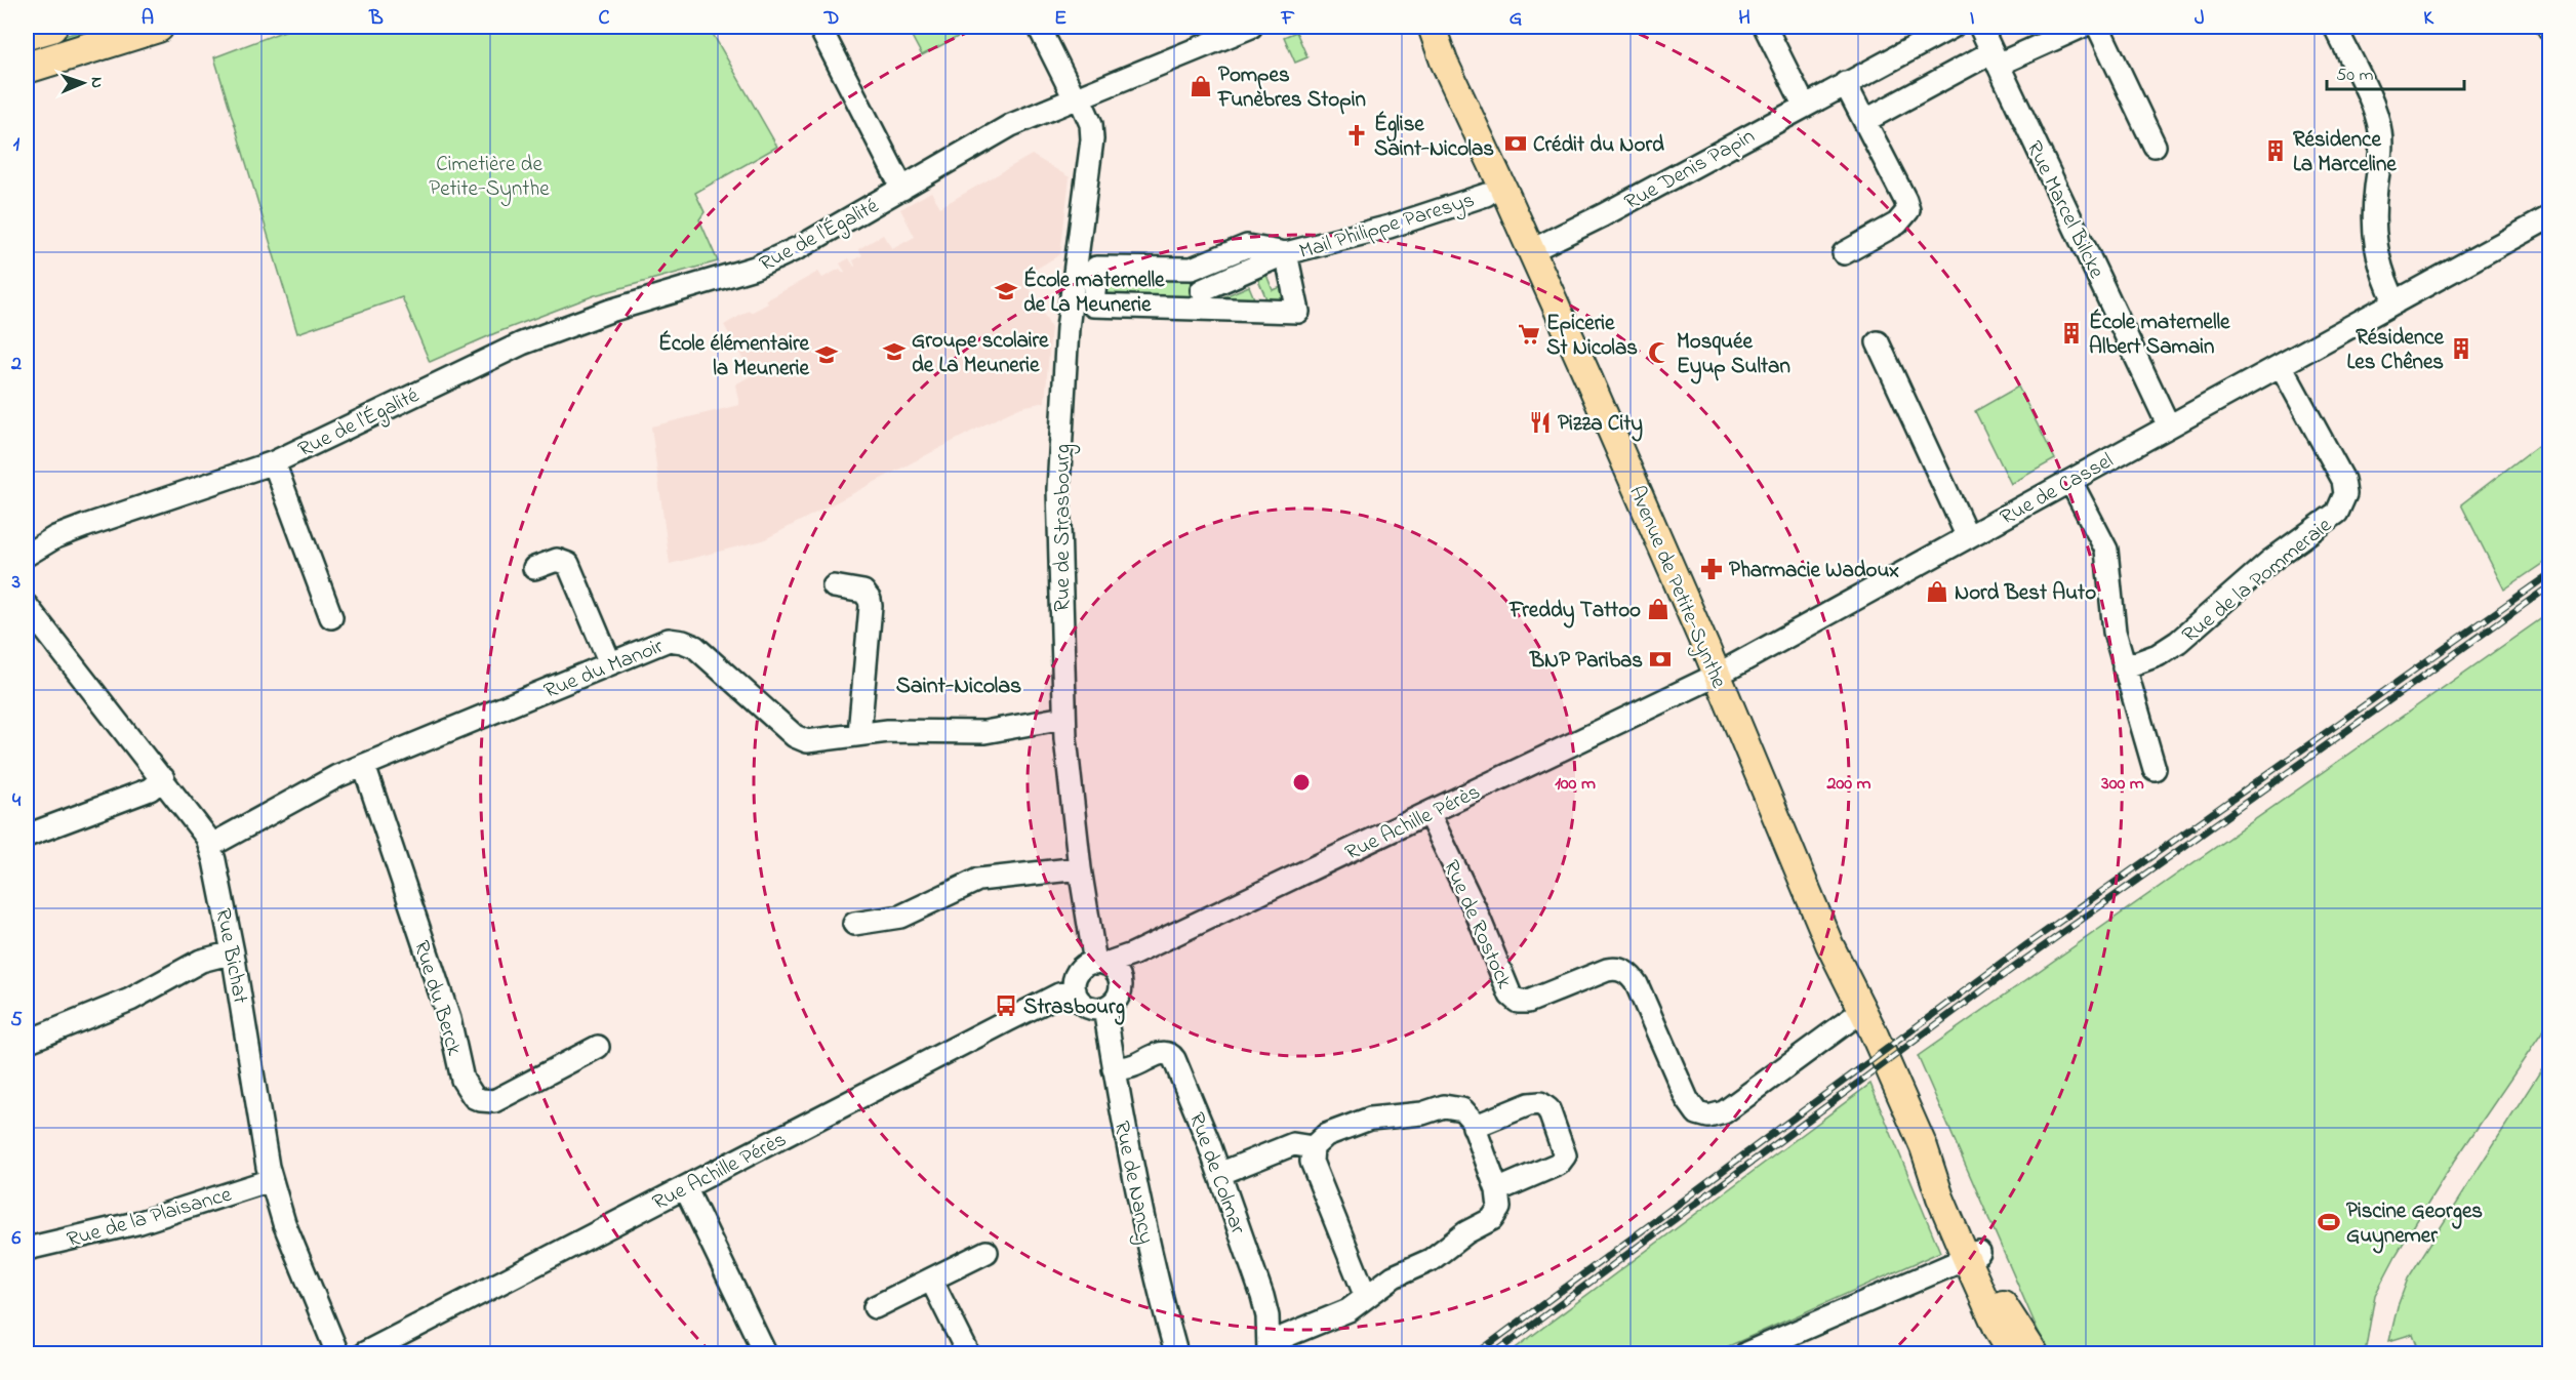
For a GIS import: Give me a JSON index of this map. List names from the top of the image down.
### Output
{
  "streets": {
    "main road": ["Avenue de Petite-Synthe"],
    "street": [
      "Rue Denis Papin",
      "Rue Marcel Bilcke",
      "Mail Philippe Paresys",
      "Rue de l'Égalité",
      "Rue de Cassel",
      "Rue de Strasbourg",
      "Rue de la Pommeraie",
      "Rue du Manoir",
      "Rue Achille Pérès",
      "Rue de Rostock",
      "Rue Bichat",
      "Rue du Berck",
      "Rue de Colmar",
      "Rue de Nancy",
      "Rue de la Plaisance"
    ]
  },
  "crossings": [
    ["Rue Denis Papin", "Avenue de Petite-Synthe"],
    ["Rue Marcel Bilcke", "Rue de Cassel"],
    ["Mail Philippe Paresys", "Rue de Strasbourg"],
    ["Rue de l'Égalité", "Rue de Strasbourg"],
    ["Rue de Cassel", "Rue de la Pommeraie"],
    ["Rue de Cassel", "Avenue de Petite-Synthe"],
    ["Rue de Cassel", "Rue Achille Pérès"],
    ["Rue de Strasbourg", "Rue du Manoir"],
    ["Rue de Strasbourg", "Rue Achille Pérès"],
    ["Rue de Strasbourg", "Rue de Nancy"],
    ["Avenue de Petite-Synthe", "Rue Achille Pérès"],
    ["Avenue de Petite-Synthe", "Rue de Rostock"],
    ["Rue du Manoir", "Rue Bichat"],
    ["Rue du Manoir", "Rue du Berck"],
    ["Rue Achille Pérès", "Rue de Rostock"],
    ["Rue Achille Pérès", "Rue de Nancy"],
    ["Rue Bichat", "Rue de la Plaisance"],
    ["Rue de Colmar", "Rue de Nancy"]
  ],
  "districts": ["Saint-Nicolas"],
  "parks": ["Cimetière de Petite-Synthe"],
  "places": {
    "shop": ["Pompes Funèbres Stopin", "Nord Best Auto", "Freddy Tattoo"],
    "church": ["Église Saint-Nicolas"],
    "bank": ["Crédit du Nord", "BNP Paribas"],
    "building": ["Résidence La Marceline", "École maternelle Albert Samain", "Résidence Les Chênes"],
    "school or university": ["École maternelle de La Meunerie", "Groupe scolaire de La Meunerie", "École élémentaire la Meunerie"],
    "supermarket": ["Epicerie St Nicolas"],
    "mosque": ["Mosquée Eyup Sultan"],
    "restaurant": ["Pizza City"],
    "pharmacy": ["Pharmacie Wadoux"],
    "bus stop": ["Strasbourg"],
    "sports": ["Piscine Georges Guynemer"]
  },
  "scale_bar": "50 m",
  "north": "right",
  "grid": {
    "columns": [
      "A",
      "B",
      "C",
      "D",
      "E",
      "F",
      "G",
      "H",
      "I",
      "J",
      "K"
    ],
    "rows": [
      "1",
      "2",
      "3",
      "4",
      "5",
      "6"
    ]
  },
  "rings": ["100 m", "200 m", "300 m"]
}
